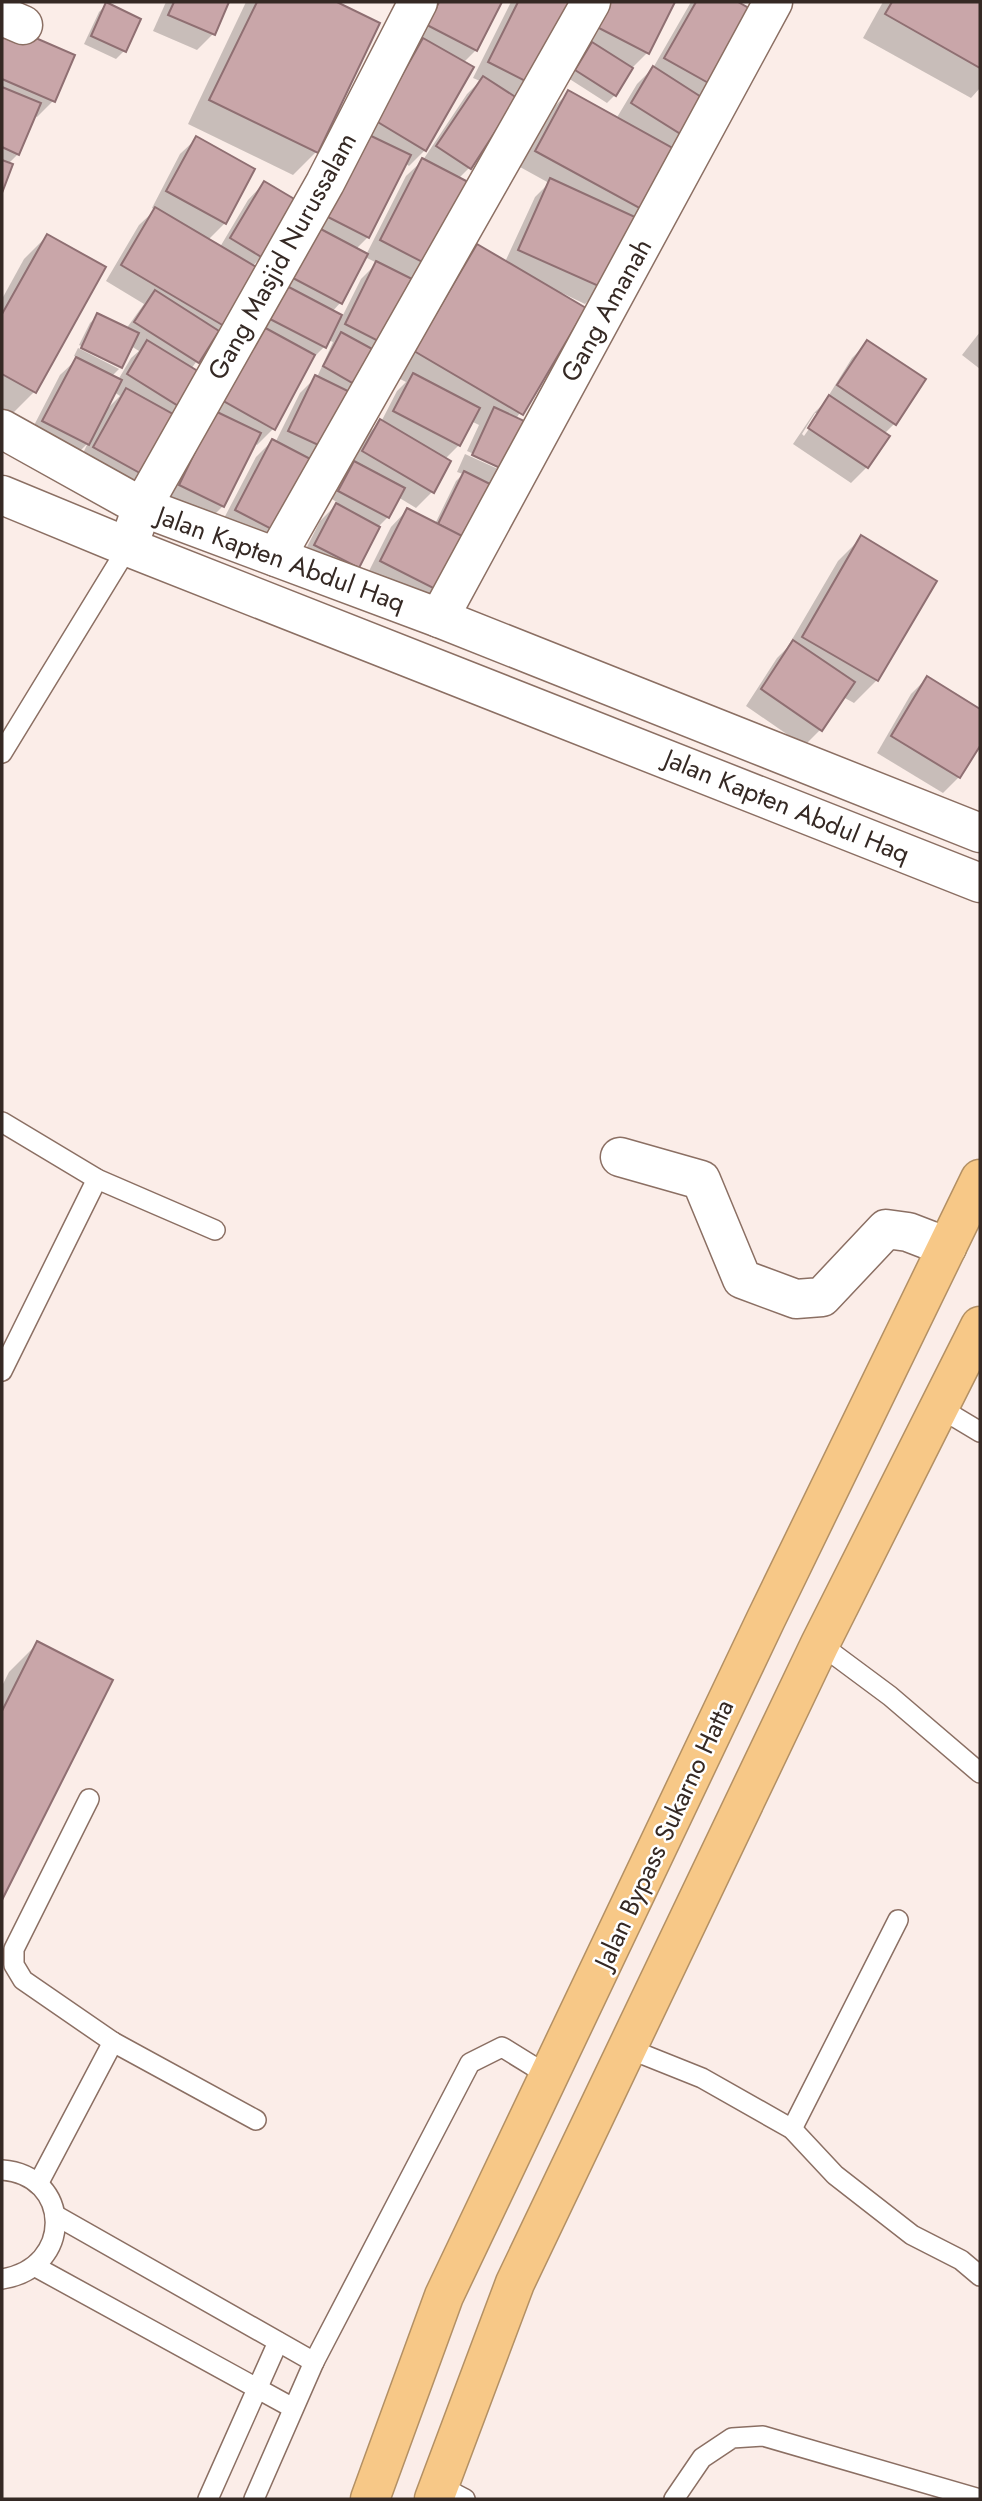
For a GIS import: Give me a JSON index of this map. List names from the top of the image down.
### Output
{
  "streets": {
    "highway": ["Jalan Bypass Sukarno Hatta"],
    "street": ["Gang Masjid Nurussalam", "Gang Amanah", "Jalan Kapten Abdul Haq"]
  },
  "crossings": [
    ["Gang Masjid Nurussalam", "Jalan Kapten Abdul Haq"],
    ["Gang Amanah", "Jalan Kapten Abdul Haq"]
  ]
}
